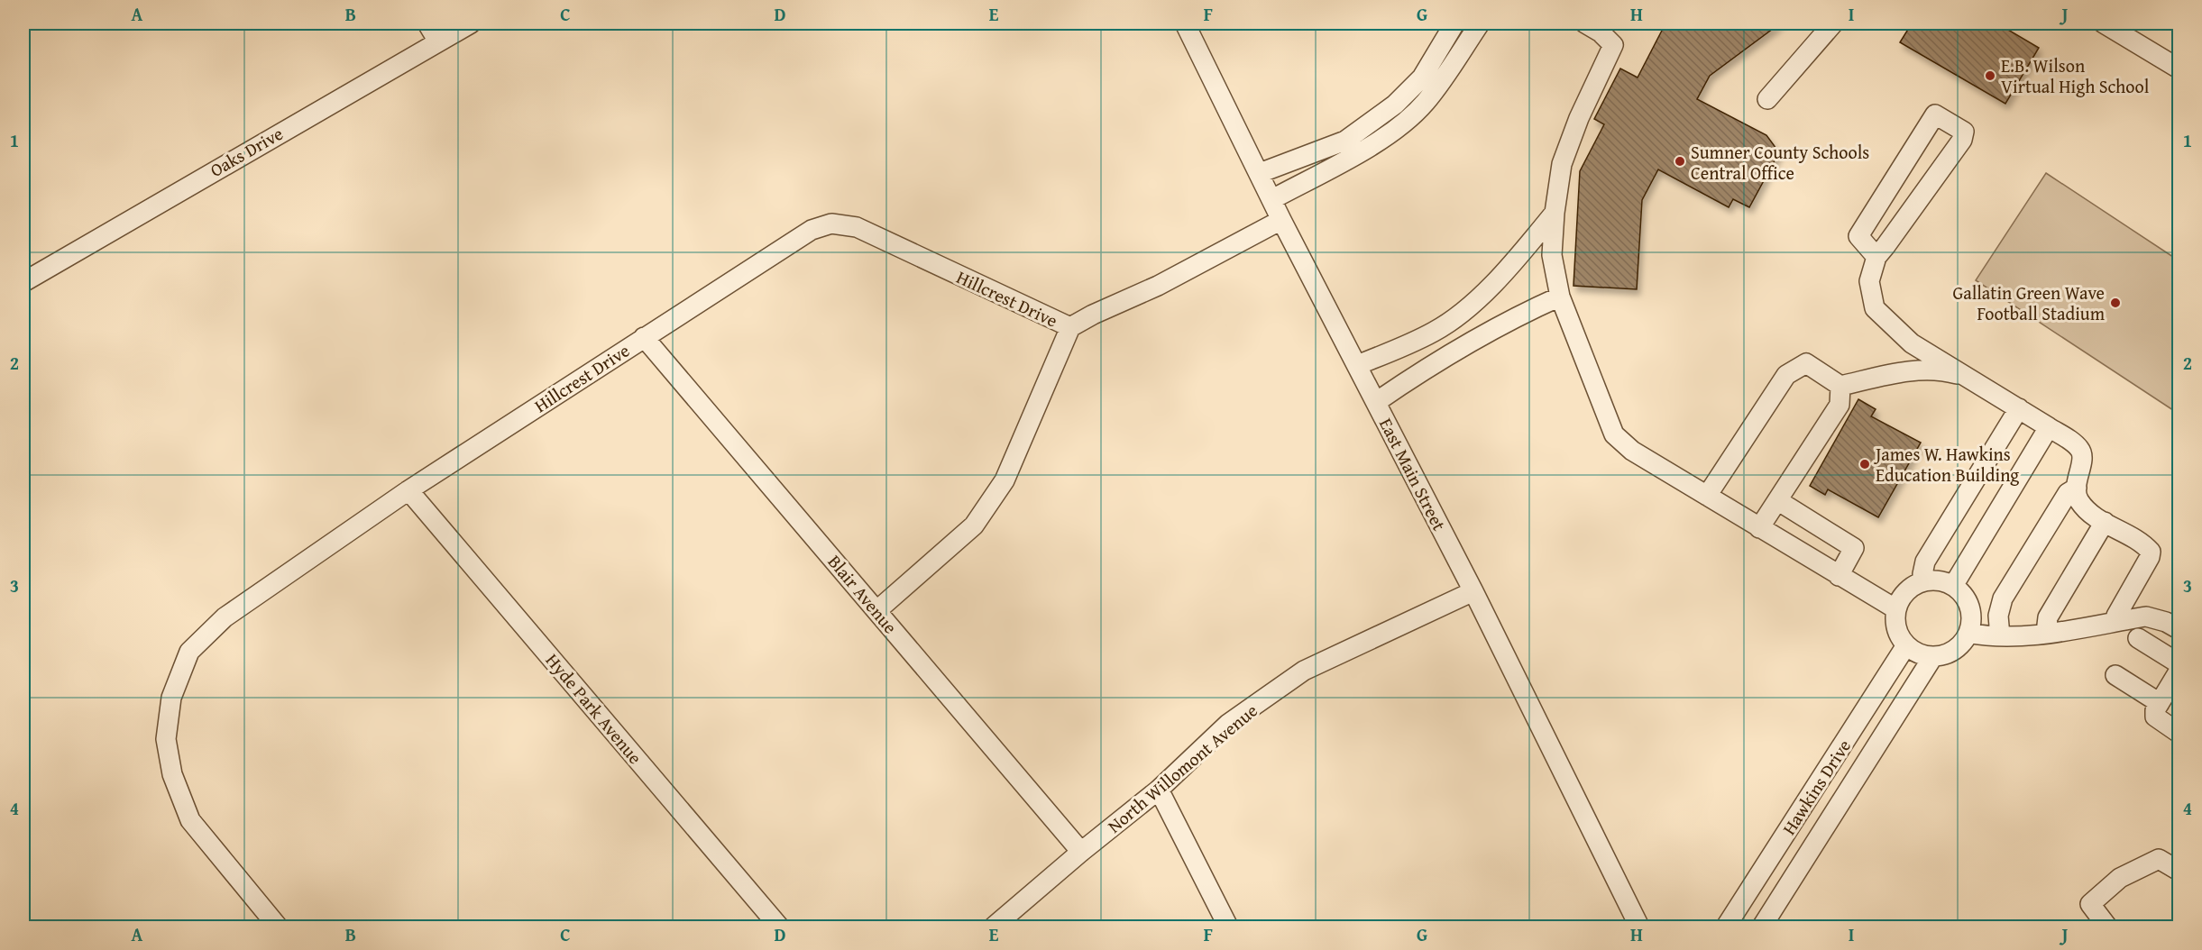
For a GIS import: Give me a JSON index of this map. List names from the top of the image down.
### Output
{
  "streets": {
    "street": [
      "Oaks Drive",
      "Hillcrest Drive",
      "East Main Street",
      "Blair Avenue",
      "Hyde Park Avenue",
      "North Willomont Avenue",
      "Hawkins Drive"
    ]
  },
  "crossings": [
    ["Hillcrest Drive", "East Main Street"],
    ["Hillcrest Drive", "Blair Avenue"],
    ["Hillcrest Drive", "Hyde Park Avenue"],
    ["East Main Street", "North Willomont Avenue"],
    ["Blair Avenue", "North Willomont Avenue"]
  ],
  "places": [
    "E.B. Wilson Virtual High School",
    "Sumner County Schools Central Office",
    "Gallatin Green Wave Football Stadium",
    "James W. Hawkins Education Building"
  ],
  "grid": {
    "columns": [
      "A",
      "B",
      "C",
      "D",
      "E",
      "F",
      "G",
      "H",
      "I",
      "J"
    ],
    "rows": [
      "1",
      "2",
      "3",
      "4"
    ]
  }
}
